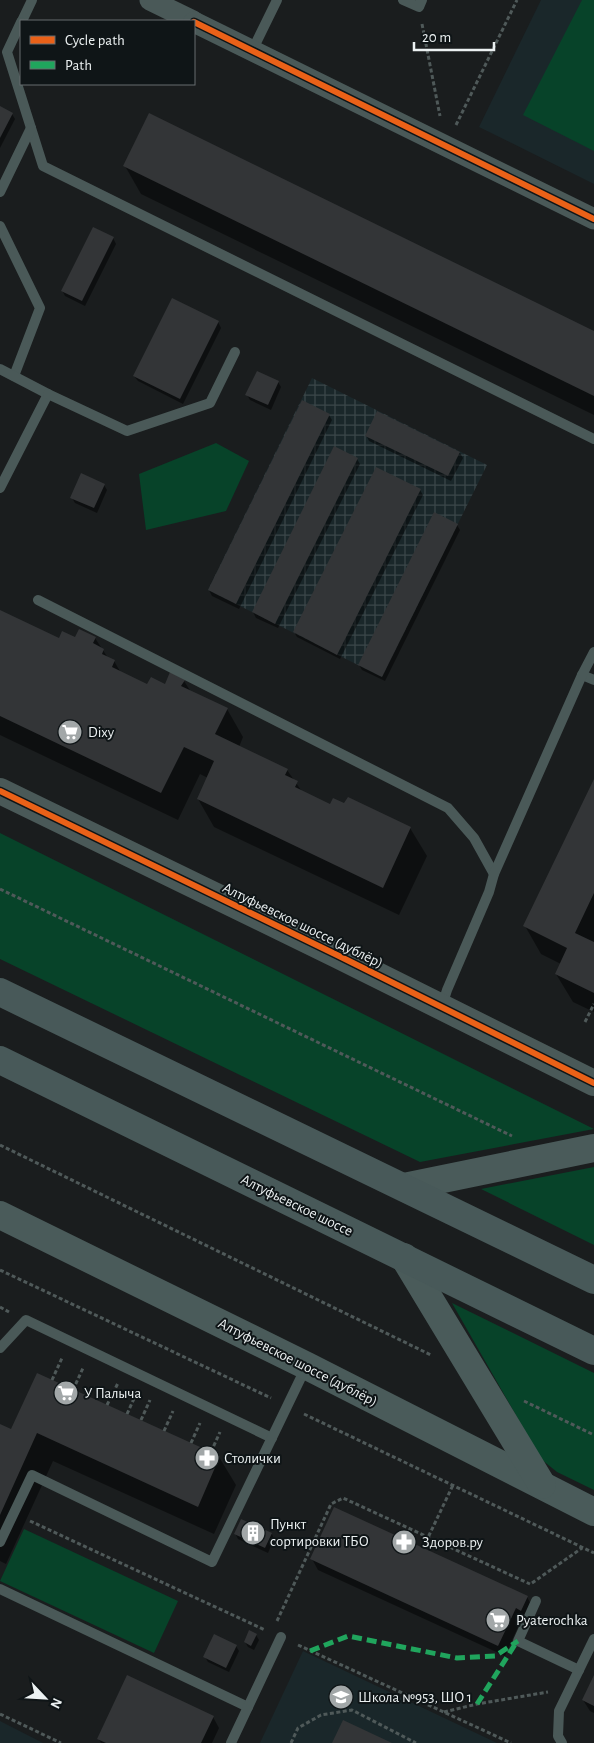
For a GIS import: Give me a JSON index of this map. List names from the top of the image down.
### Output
{
  "streets": {
    "main road": ["Алтуфьевское шоссе (дублёр)", "Алтуфьевское шоссе"]
  },
  "places": {
    "supermarket": ["Dixy", "У Палыча", "Pyaterochka"],
    "pharmacy": ["Столички", "Здоров.ру"],
    "building": ["Пункт сортировки ТБО"],
    "school or university": ["Школа №953, ШО 1"]
  },
  "legend": ["Cycle path", "Path"],
  "scale_bar": "20 m",
  "north": "bottom right"
}
